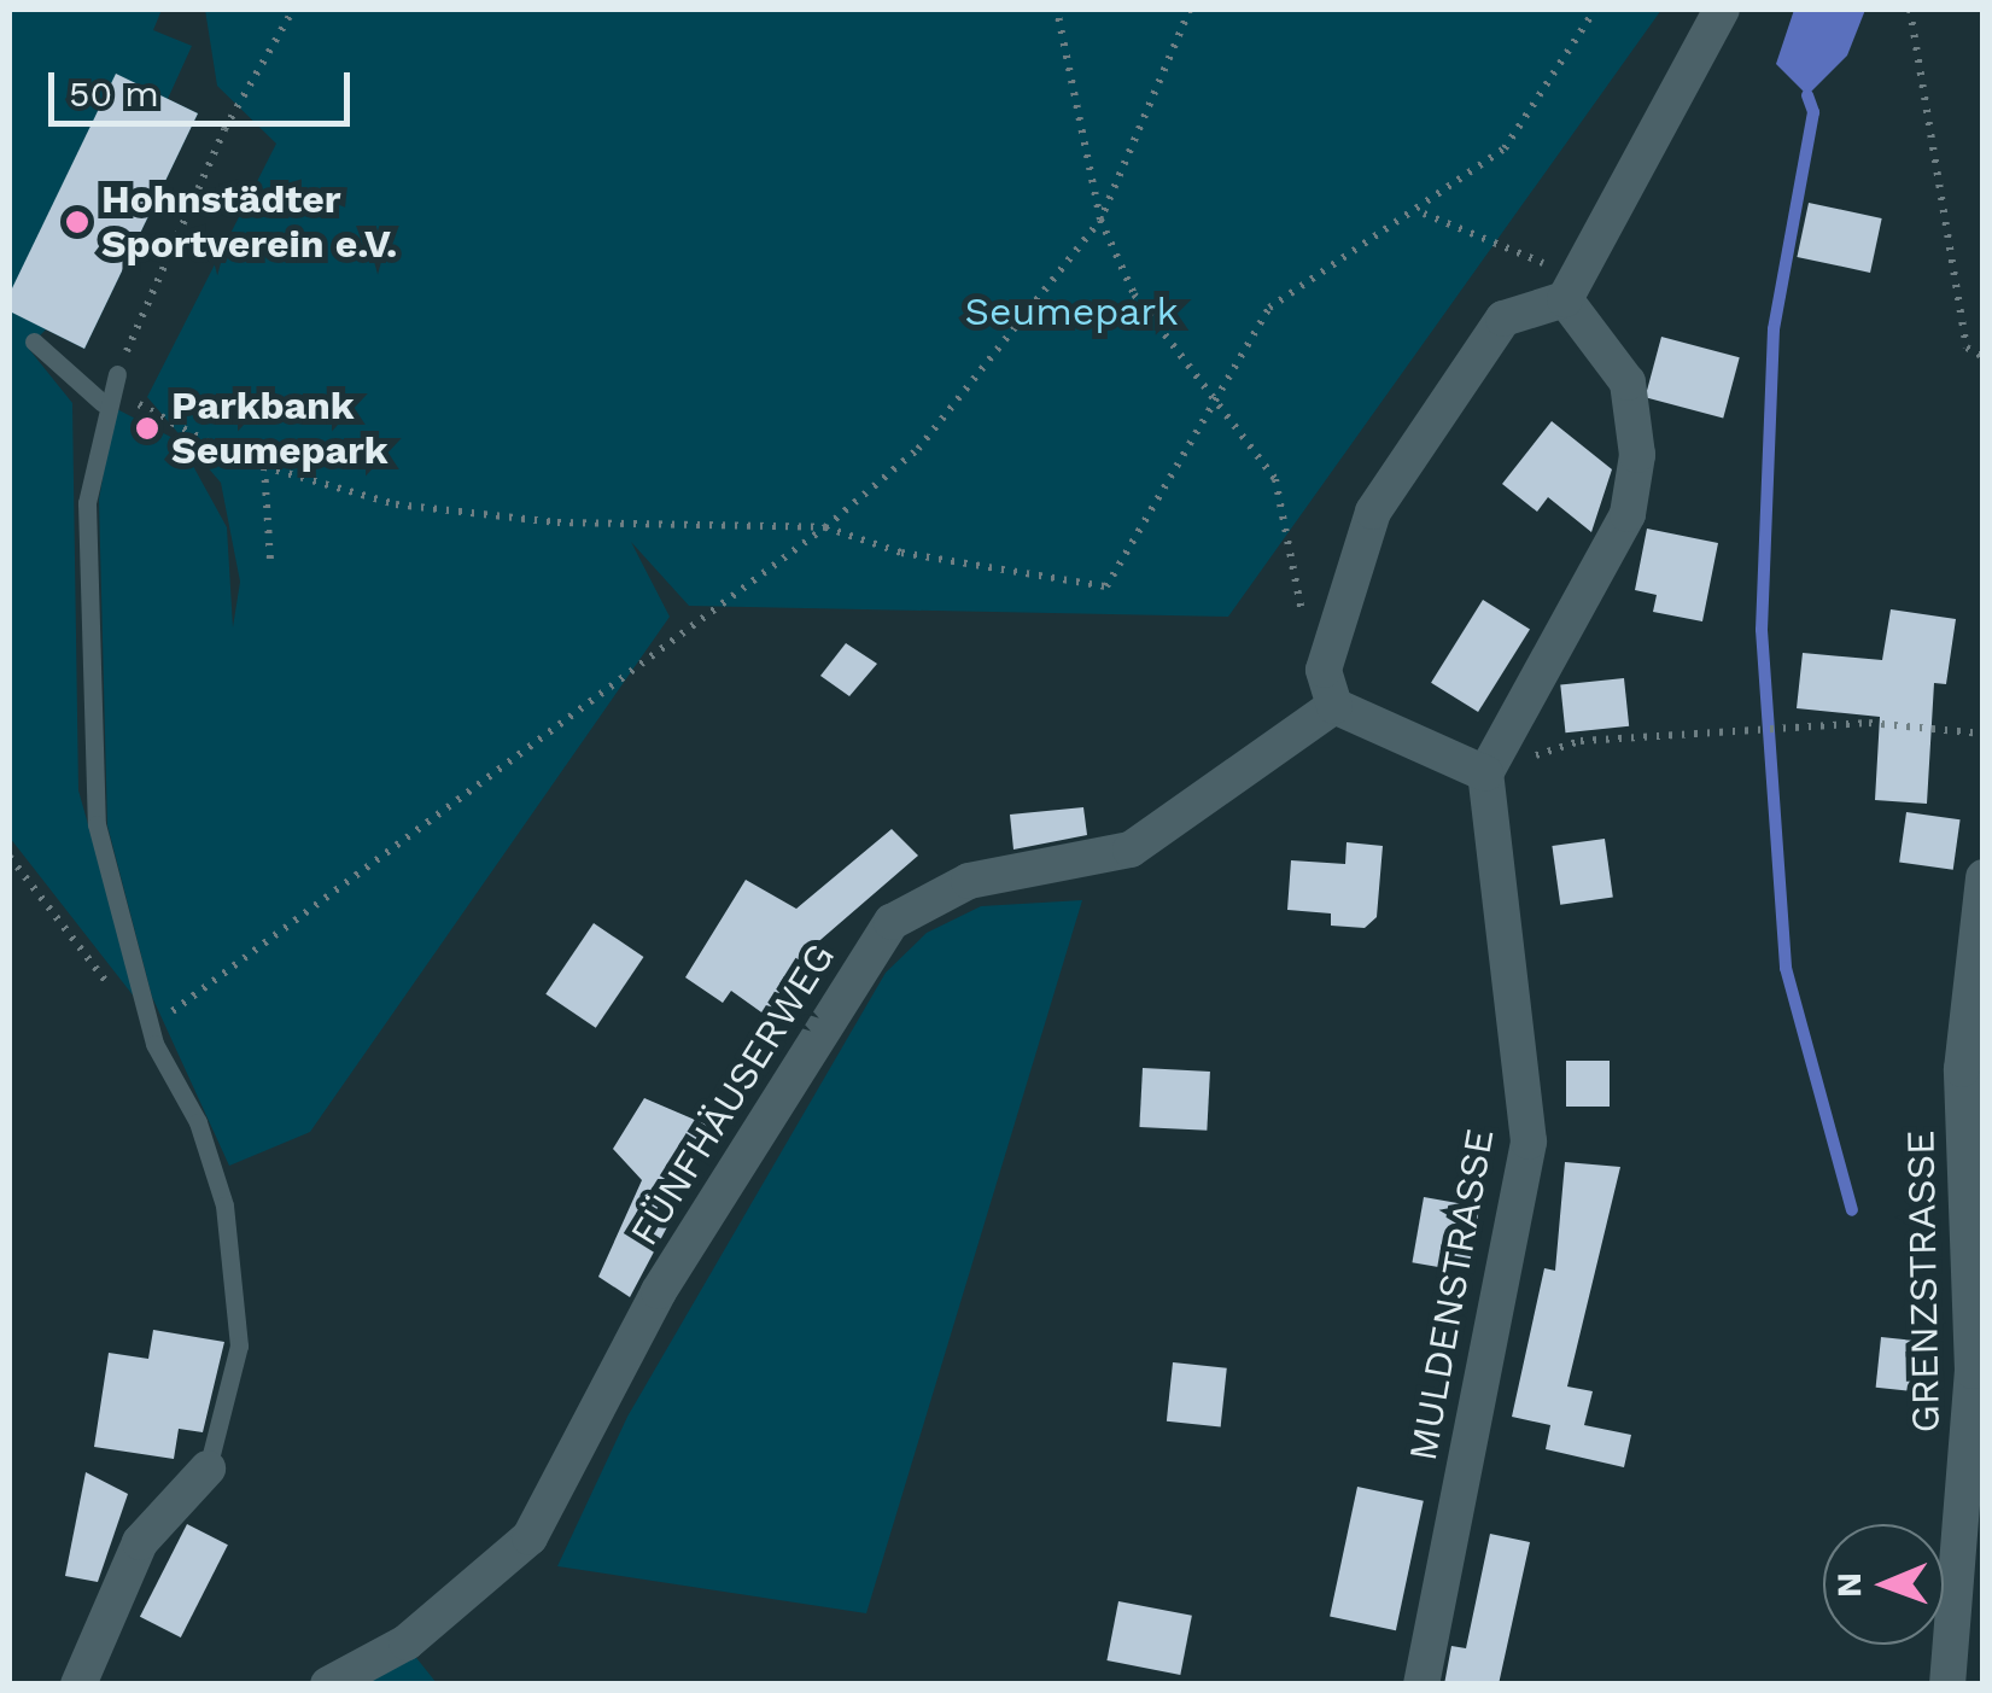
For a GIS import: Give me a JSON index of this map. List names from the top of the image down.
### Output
{
  "streets": {
    "street": ["FÜNFHÄUSERWEG", "GRENZSTRASSE", "MULDENSTRASSE"]
  },
  "parks": ["Seumepark"],
  "places": ["Hohnstädter Sportverein e.V.", "Parkbank Seumepark"],
  "scale_bar": "50 m",
  "north": "left"
}
